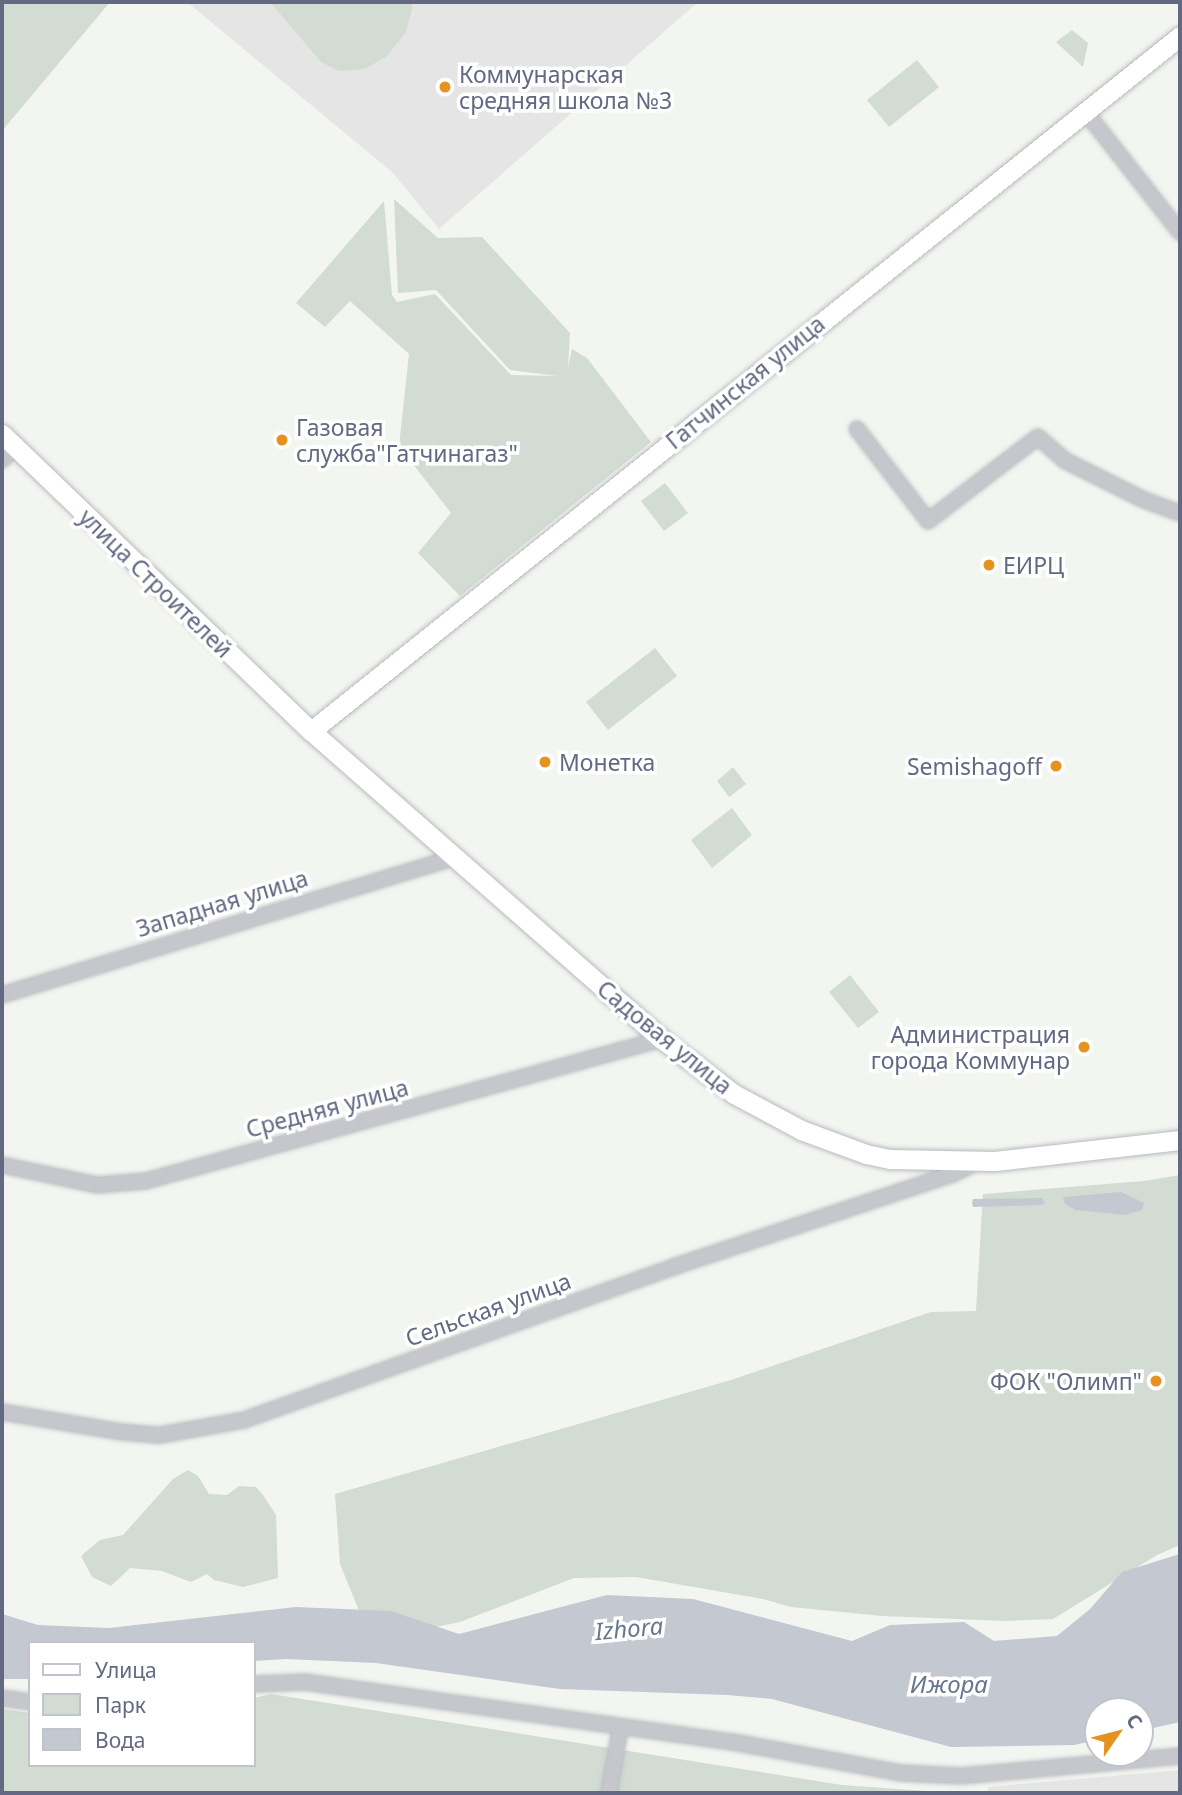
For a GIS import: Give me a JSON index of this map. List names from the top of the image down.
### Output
{
  "streets": {
    "main road": ["Гатчинская улица", "улица Строителей", "Садовая улица"],
    "street": ["Западная улица", "Средняя улица", "Сельская улица"]
  },
  "crossings": [
    ["Гатчинская улица", "улица Строителей"],
    ["Гатчинская улица", "Садовая улица"],
    ["улица Строителей", "Садовая улица"],
    ["Западная улица", "Садовая улица"],
    ["Садовая улица", "Средняя улица"],
    ["Садовая улица", "Сельская улица"]
  ],
  "water": ["Izhora", "Ижора"],
  "places": [
    "Коммунарская средняя школа №3",
    "Газовая служба\"Гатчинагаз\"",
    "ЕИРЦ",
    "Монетка",
    "Semishagoff",
    "Администрация города Коммунар",
    "ФОК \"Олимп\""
  ],
  "legend": ["Улица", "Парк", "Вода"],
  "north": "top right"
}
